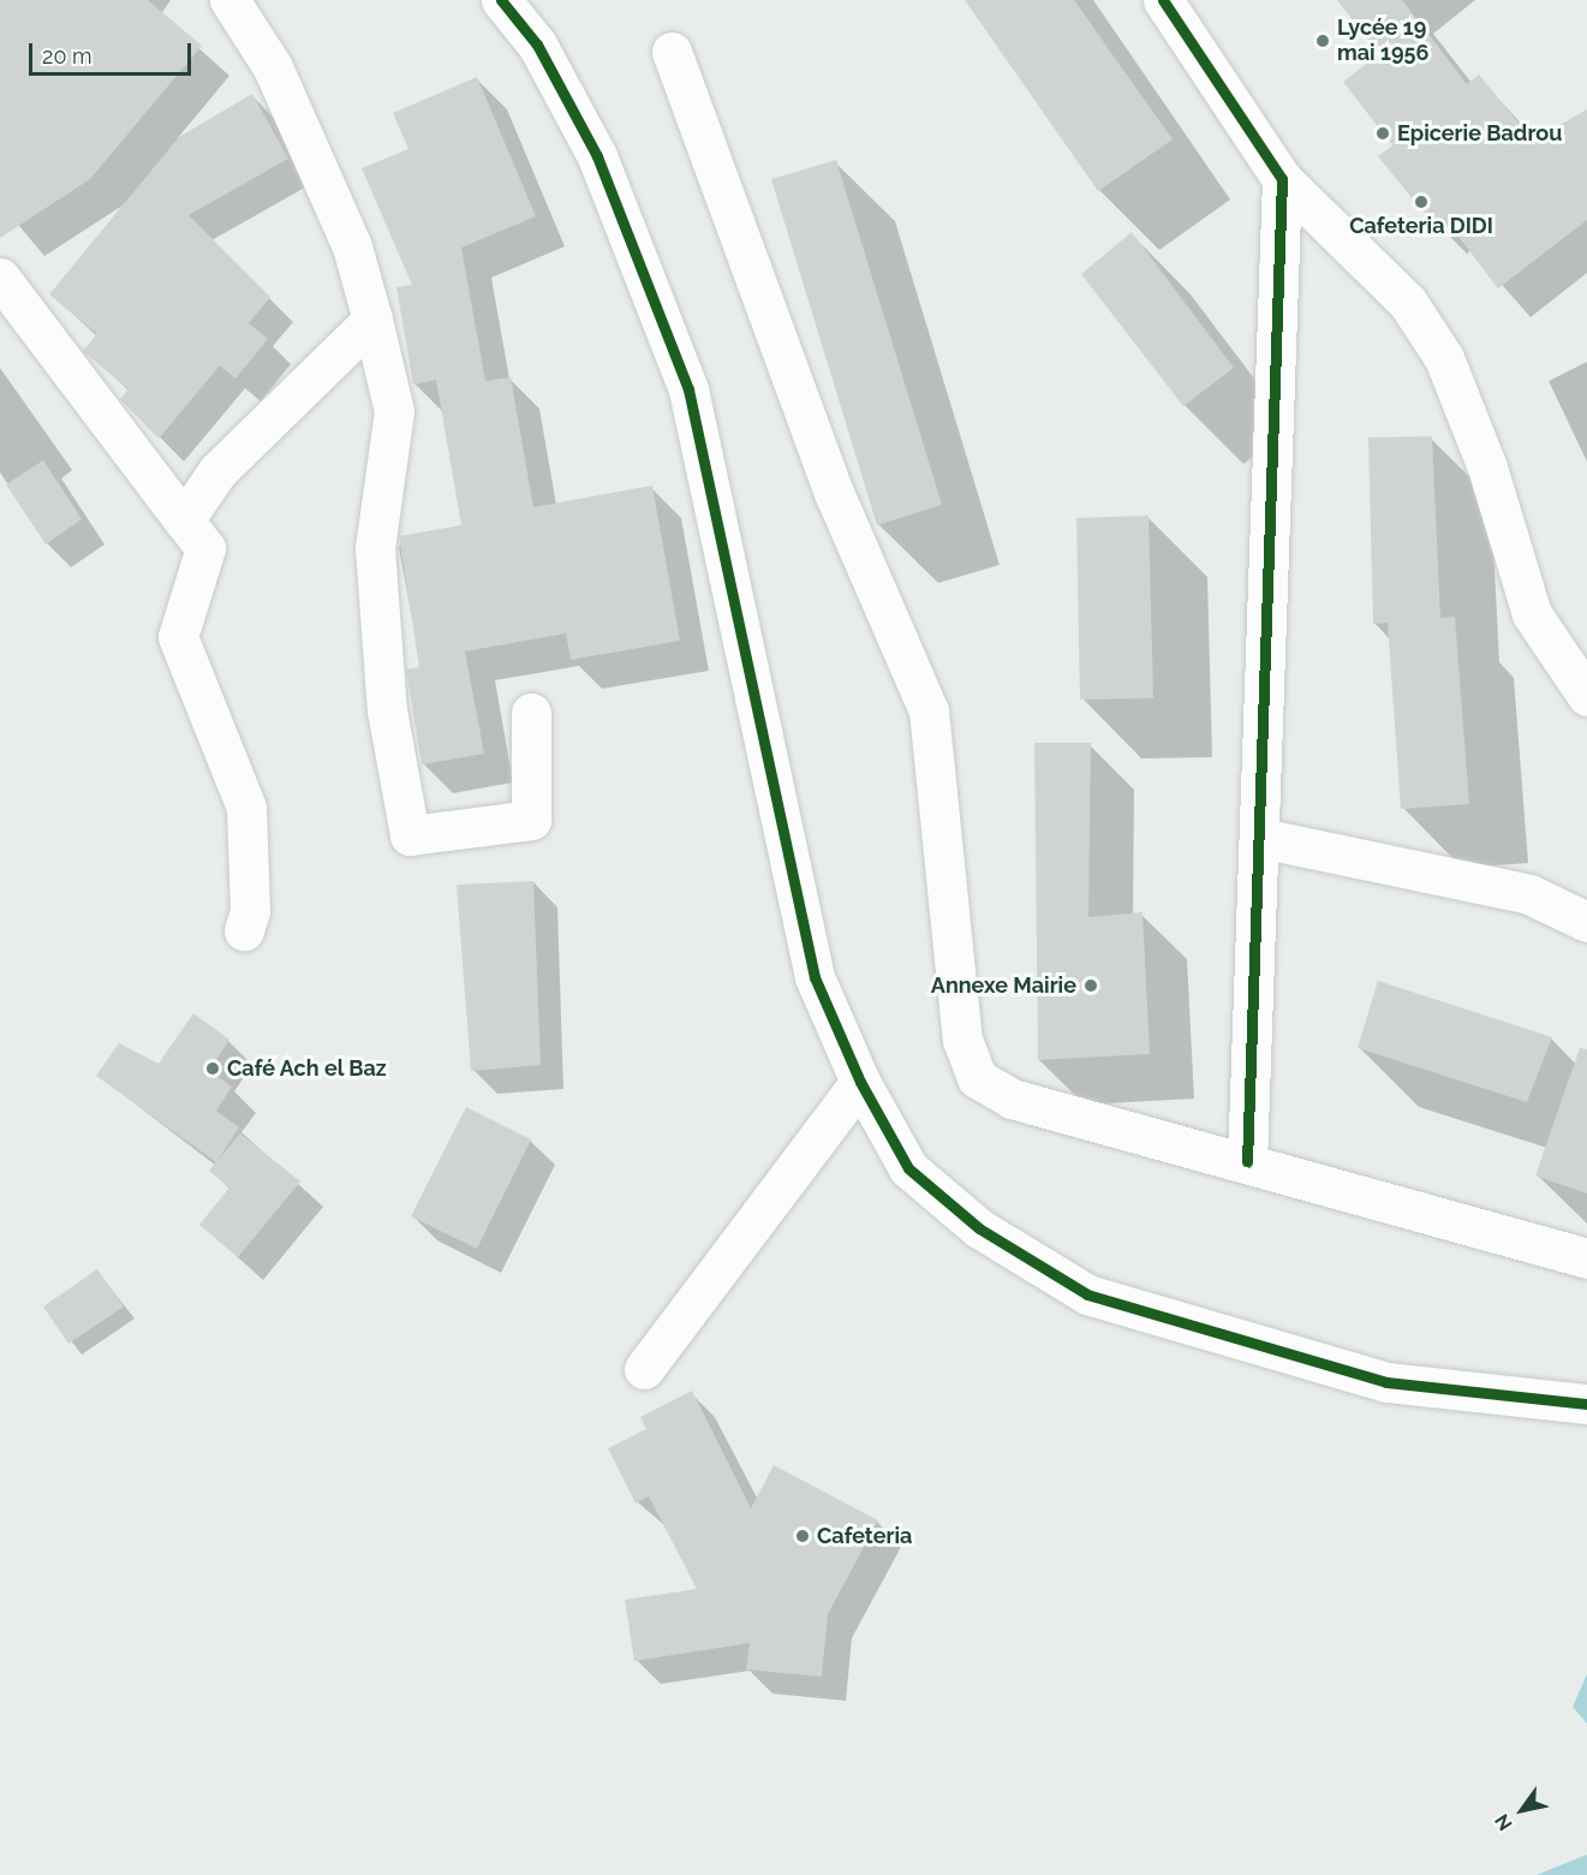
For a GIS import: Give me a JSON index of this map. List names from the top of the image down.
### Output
{
  "places": [
    "Lycée 19 mai 1956",
    "Epicerie Badrou",
    "Cafeteria DIDI",
    "Annexe Mairie",
    "Café Ach el Baz",
    "Cafeteria"
  ],
  "scale_bar": "20 m",
  "north": "bottom left"
}
